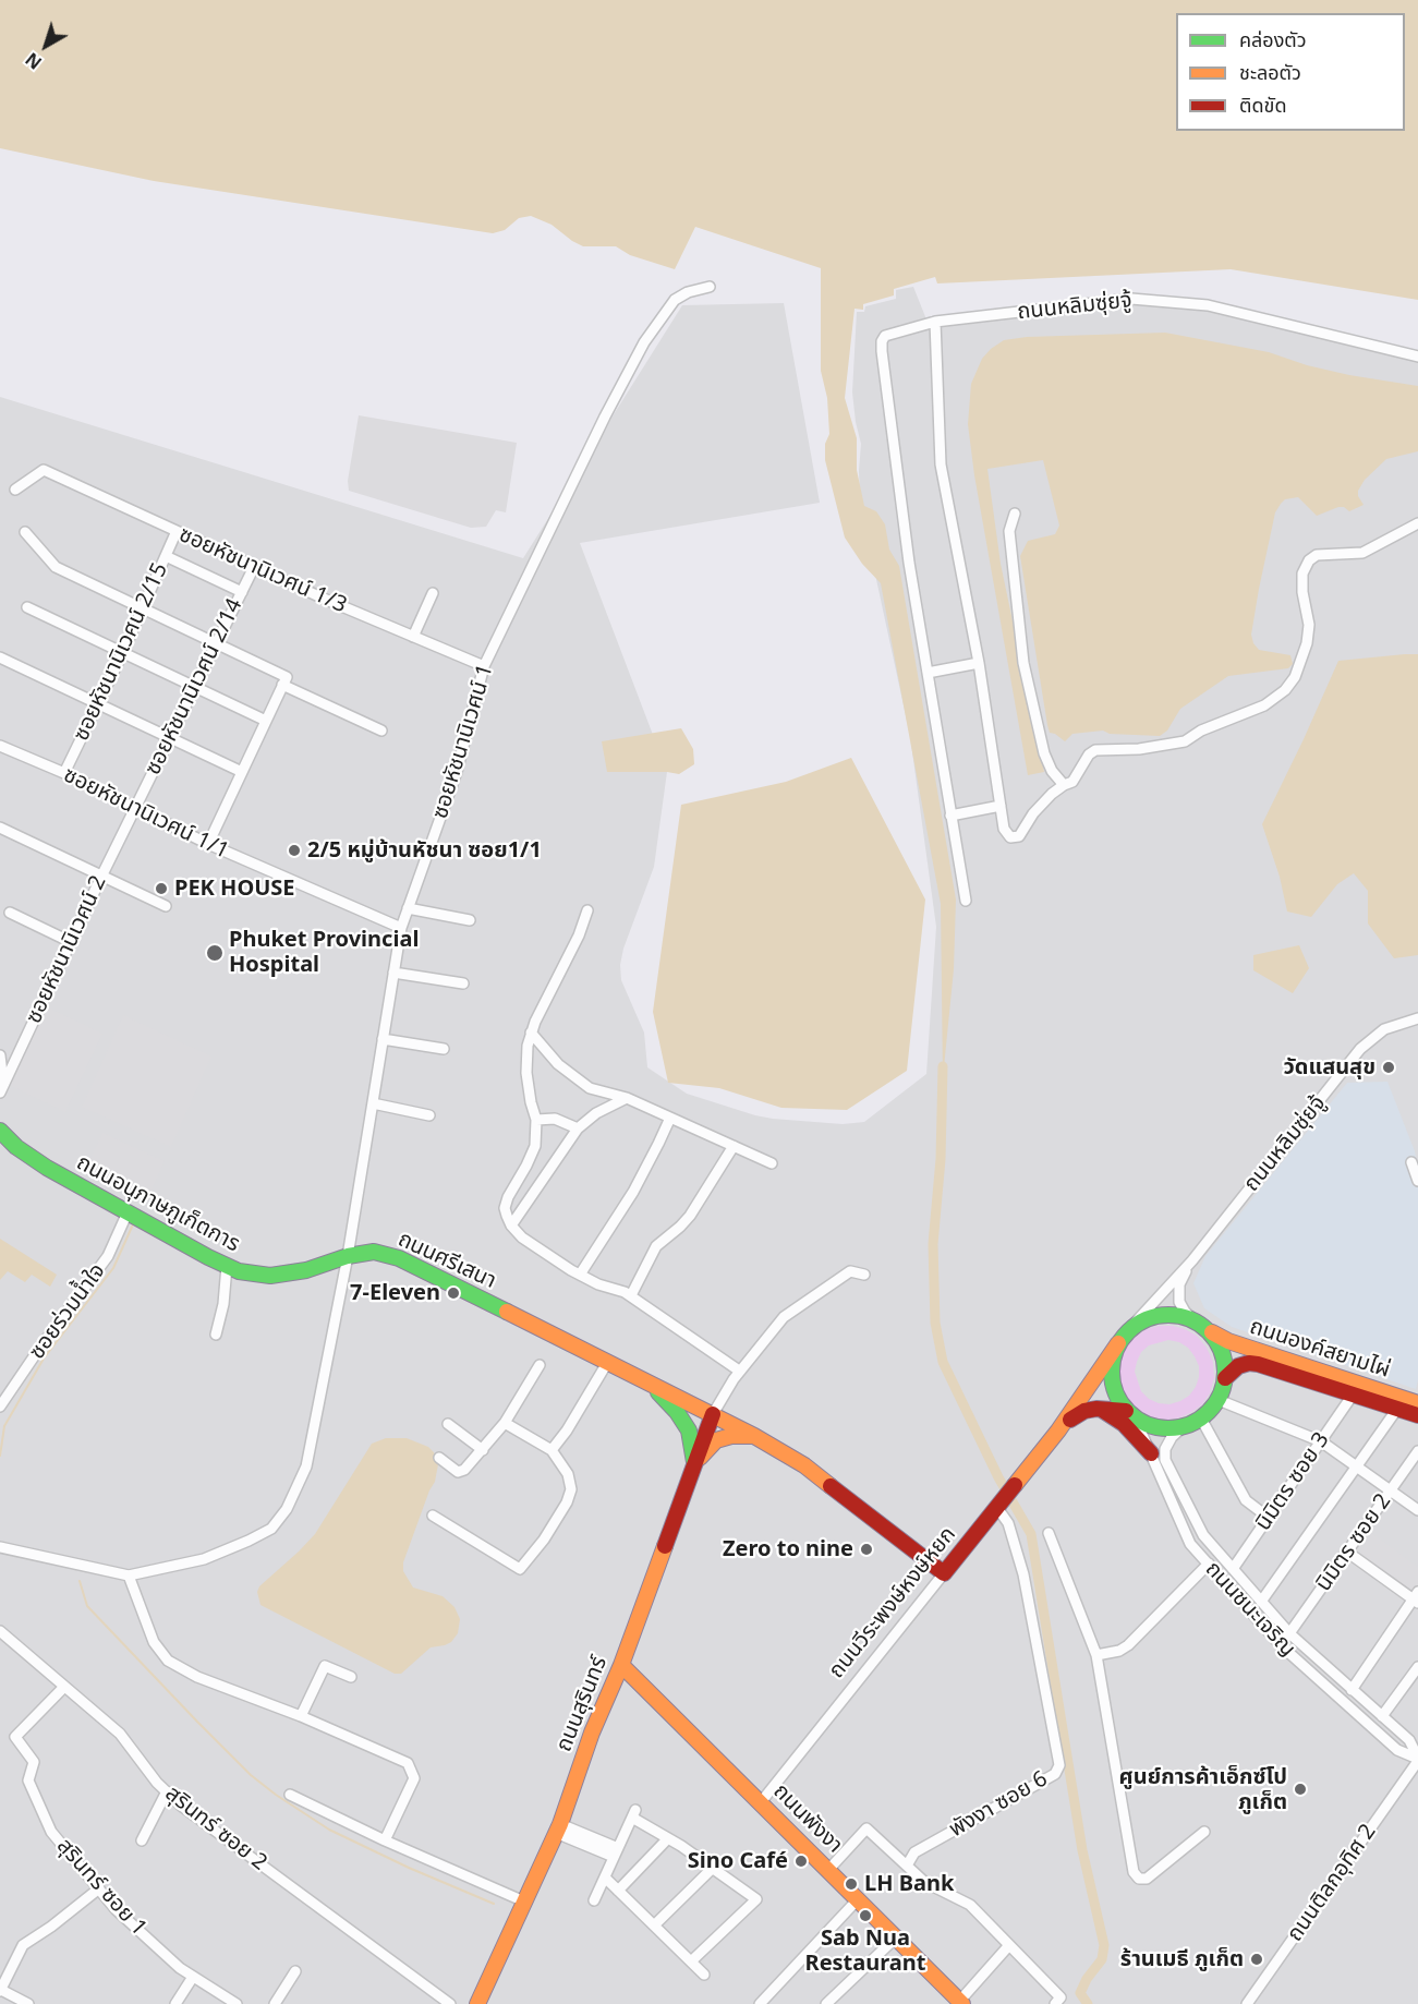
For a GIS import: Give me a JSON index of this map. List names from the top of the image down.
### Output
{
  "streets": {
    "street": [
      "ถนนหลิมซุ่ยจู้",
      "ซอยหัชนานิเวศน์ 1/3",
      "ซอยหัชนานิเวศน์ 2/15",
      "ซอยหัชนานิเวศน์ 2/14",
      "ซอยหัชนานิเวศน์ 1",
      "ซอยหัชนานิเวศน์ 1/1",
      "ซอยหัชนานิเวศน์ 2",
      "ถนนอนุภาษภูเก็ตการ",
      "ถนนศรีเสนา",
      "ซอยร่วมน้ำใจ",
      "ถนนองค์สยามไผ่",
      "นิมิตร ซอย 3",
      "นิมิตร ซอย 2",
      "ถนนวีระพงษ์หงษ์หยก",
      "ถนนชนะเจริญ",
      "ถนนสุรินทร์",
      "พังงา ซอย 6",
      "ถนนพังงา",
      "สุรินทร์ ซอย 2",
      "ถนนติลกอุทิศ 2",
      "สุรินทร์ ซอย 1"
    ]
  },
  "crossings": [
    ["ถนนหลิมซุ่ยจู้", "ถนนองค์สยามไผ่"],
    ["ถนนหลิมซุ่ยจู้", "ถนนวีระพงษ์หงษ์หยก"],
    ["ถนนหลิมซุ่ยจู้", "ถนนชนะเจริญ"],
    ["ซอยหัชนานิเวศน์ 1/3", "ซอยหัชนานิเวศน์ 2/15"],
    ["ซอยหัชนานิเวศน์ 1/3", "ซอยหัชนานิเวศน์ 2/14"],
    ["ซอยหัชนานิเวศน์ 1/3", "ซอยหัชนานิเวศน์ 1"],
    ["ซอยหัชนานิเวศน์ 2/15", "ซอยหัชนานิเวศน์ 1/1"],
    ["ซอยหัชนานิเวศน์ 2/14", "ซอยหัชนานิเวศน์ 1/1"],
    ["ซอยหัชนานิเวศน์ 2/14", "ซอยหัชนานิเวศน์ 2"],
    ["ซอยหัชนานิเวศน์ 1", "ซอยหัชนานิเวศน์ 1/1"],
    ["ซอยหัชนานิเวศน์ 1", "ถนนอนุภาษภูเก็ตการ"],
    ["ซอยหัชนานิเวศน์ 1", "ถนนศรีเสนา"],
    ["ซอยหัชนานิเวศน์ 1/1", "ซอยหัชนานิเวศน์ 2"],
    ["ถนนอนุภาษภูเก็ตการ", "ถนนศรีเสนา"],
    ["ถนนอนุภาษภูเก็ตการ", "ซอยร่วมน้ำใจ"],
    ["ถนนศรีเสนา", "ถนนวีระพงษ์หงษ์หยก"],
    ["ถนนศรีเสนา", "ถนนสุรินทร์"],
    ["ถนนองค์สยามไผ่", "นิมิตร ซอย 3"],
    ["ถนนองค์สยามไผ่", "ถนนวีระพงษ์หงษ์หยก"],
    ["ถนนองค์สยามไผ่", "ถนนชนะเจริญ"],
    ["นิมิตร ซอย 3", "ถนนชนะเจริญ"],
    ["นิมิตร ซอย 2", "ถนนชนะเจริญ"],
    ["ถนนวีระพงษ์หงษ์หยก", "ถนนชนะเจริญ"],
    ["ถนนวีระพงษ์หงษ์หยก", "พังงา ซอย 6"],
    ["ถนนวีระพงษ์หงษ์หยก", "ถนนพังงา"],
    ["ถนนชนะเจริญ", "ถนนติลกอุทิศ 2"],
    ["ถนนสุรินทร์", "ถนนพังงา"],
    ["สุรินทร์ ซอย 2", "สุรินทร์ ซอย 1"]
  ],
  "places": [
    "2/5 หมู่บ้านหัชนา ซอย1/1",
    "PEK HOUSE",
    "Phuket Provincial Hospital",
    "วัดแสนสุข",
    "7-Eleven",
    "Zero to nine",
    "ศูนย์การค้าเอ็กซ์โป ภูเก็ต",
    "Sino Café",
    "LH Bank",
    "Sab Nua Restaurant",
    "ร้านเมธี ภูเก็ต"
  ],
  "legend": ["คล่องตัว", "ชะลอตัว", "ติดขัด"],
  "north": "bottom left"
}
